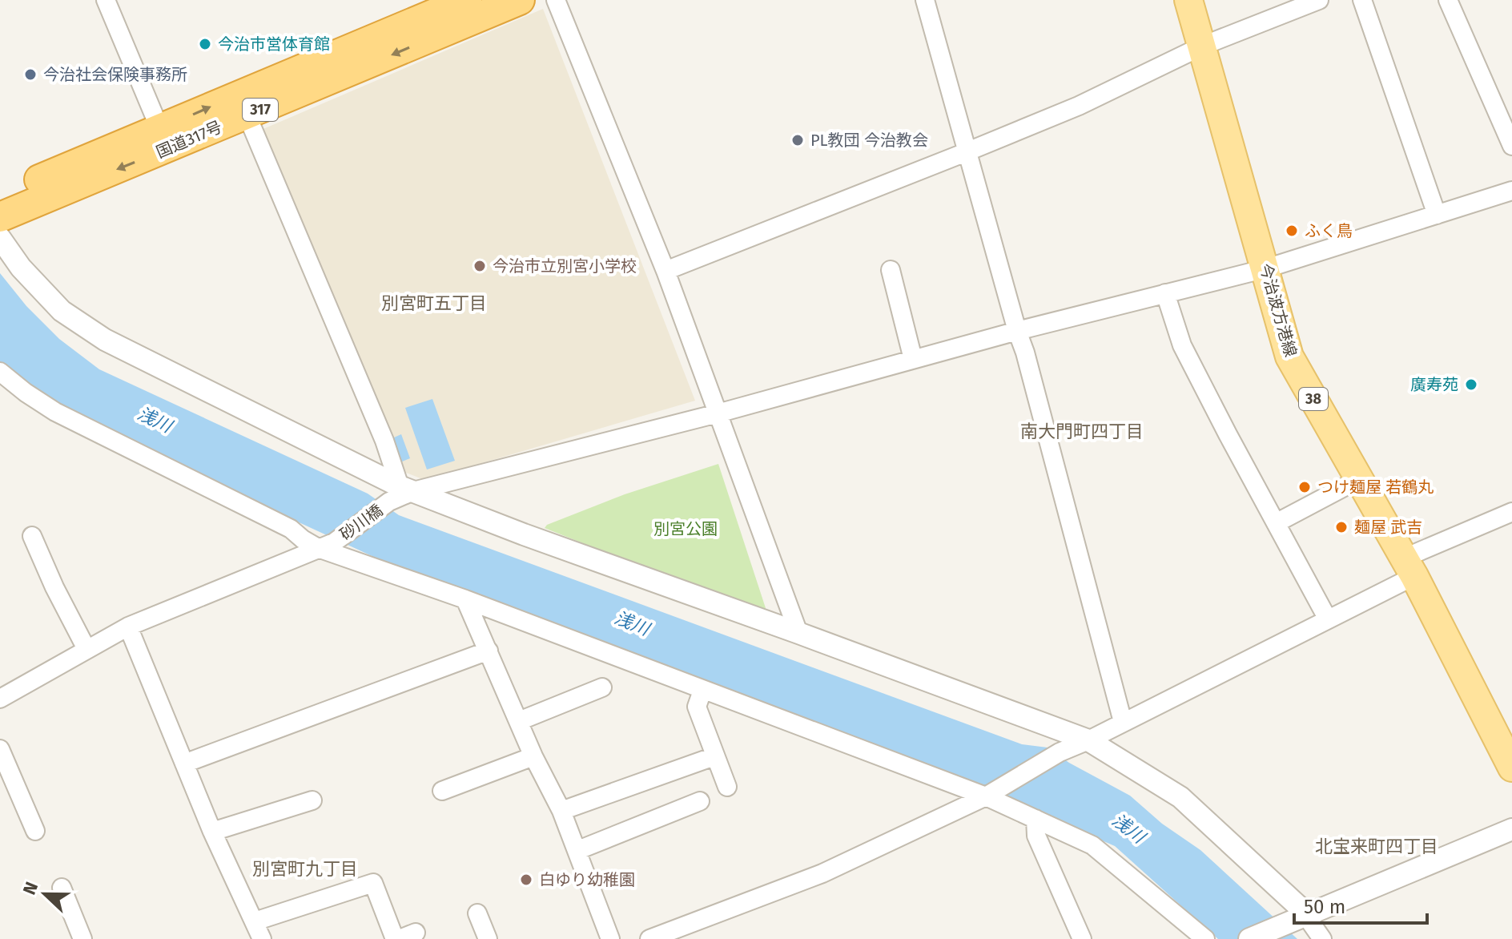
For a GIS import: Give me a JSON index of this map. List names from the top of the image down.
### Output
{
  "streets": {
    "highway": ["317", "国道317号"],
    "main road": ["今治波方港線", "38"],
    "street": ["砂川橋"]
  },
  "districts": [
    "別宮町五丁目",
    "南大門町四丁目",
    "北宝来町四丁目",
    "別宮町九丁目"
  ],
  "water": ["浅川"],
  "parks": ["別宮公園"],
  "places": [
    "今治市営体育館",
    "今治社会保険事務所",
    "PL教団 今治教会",
    "ふく鳥",
    "今治市立別宮小学校",
    "廣寿苑",
    "つけ麺屋 若鶴丸",
    "麺屋 武吉",
    "白ゆり幼稚園"
  ],
  "scale_bar": "50 m",
  "north": "left"
}
